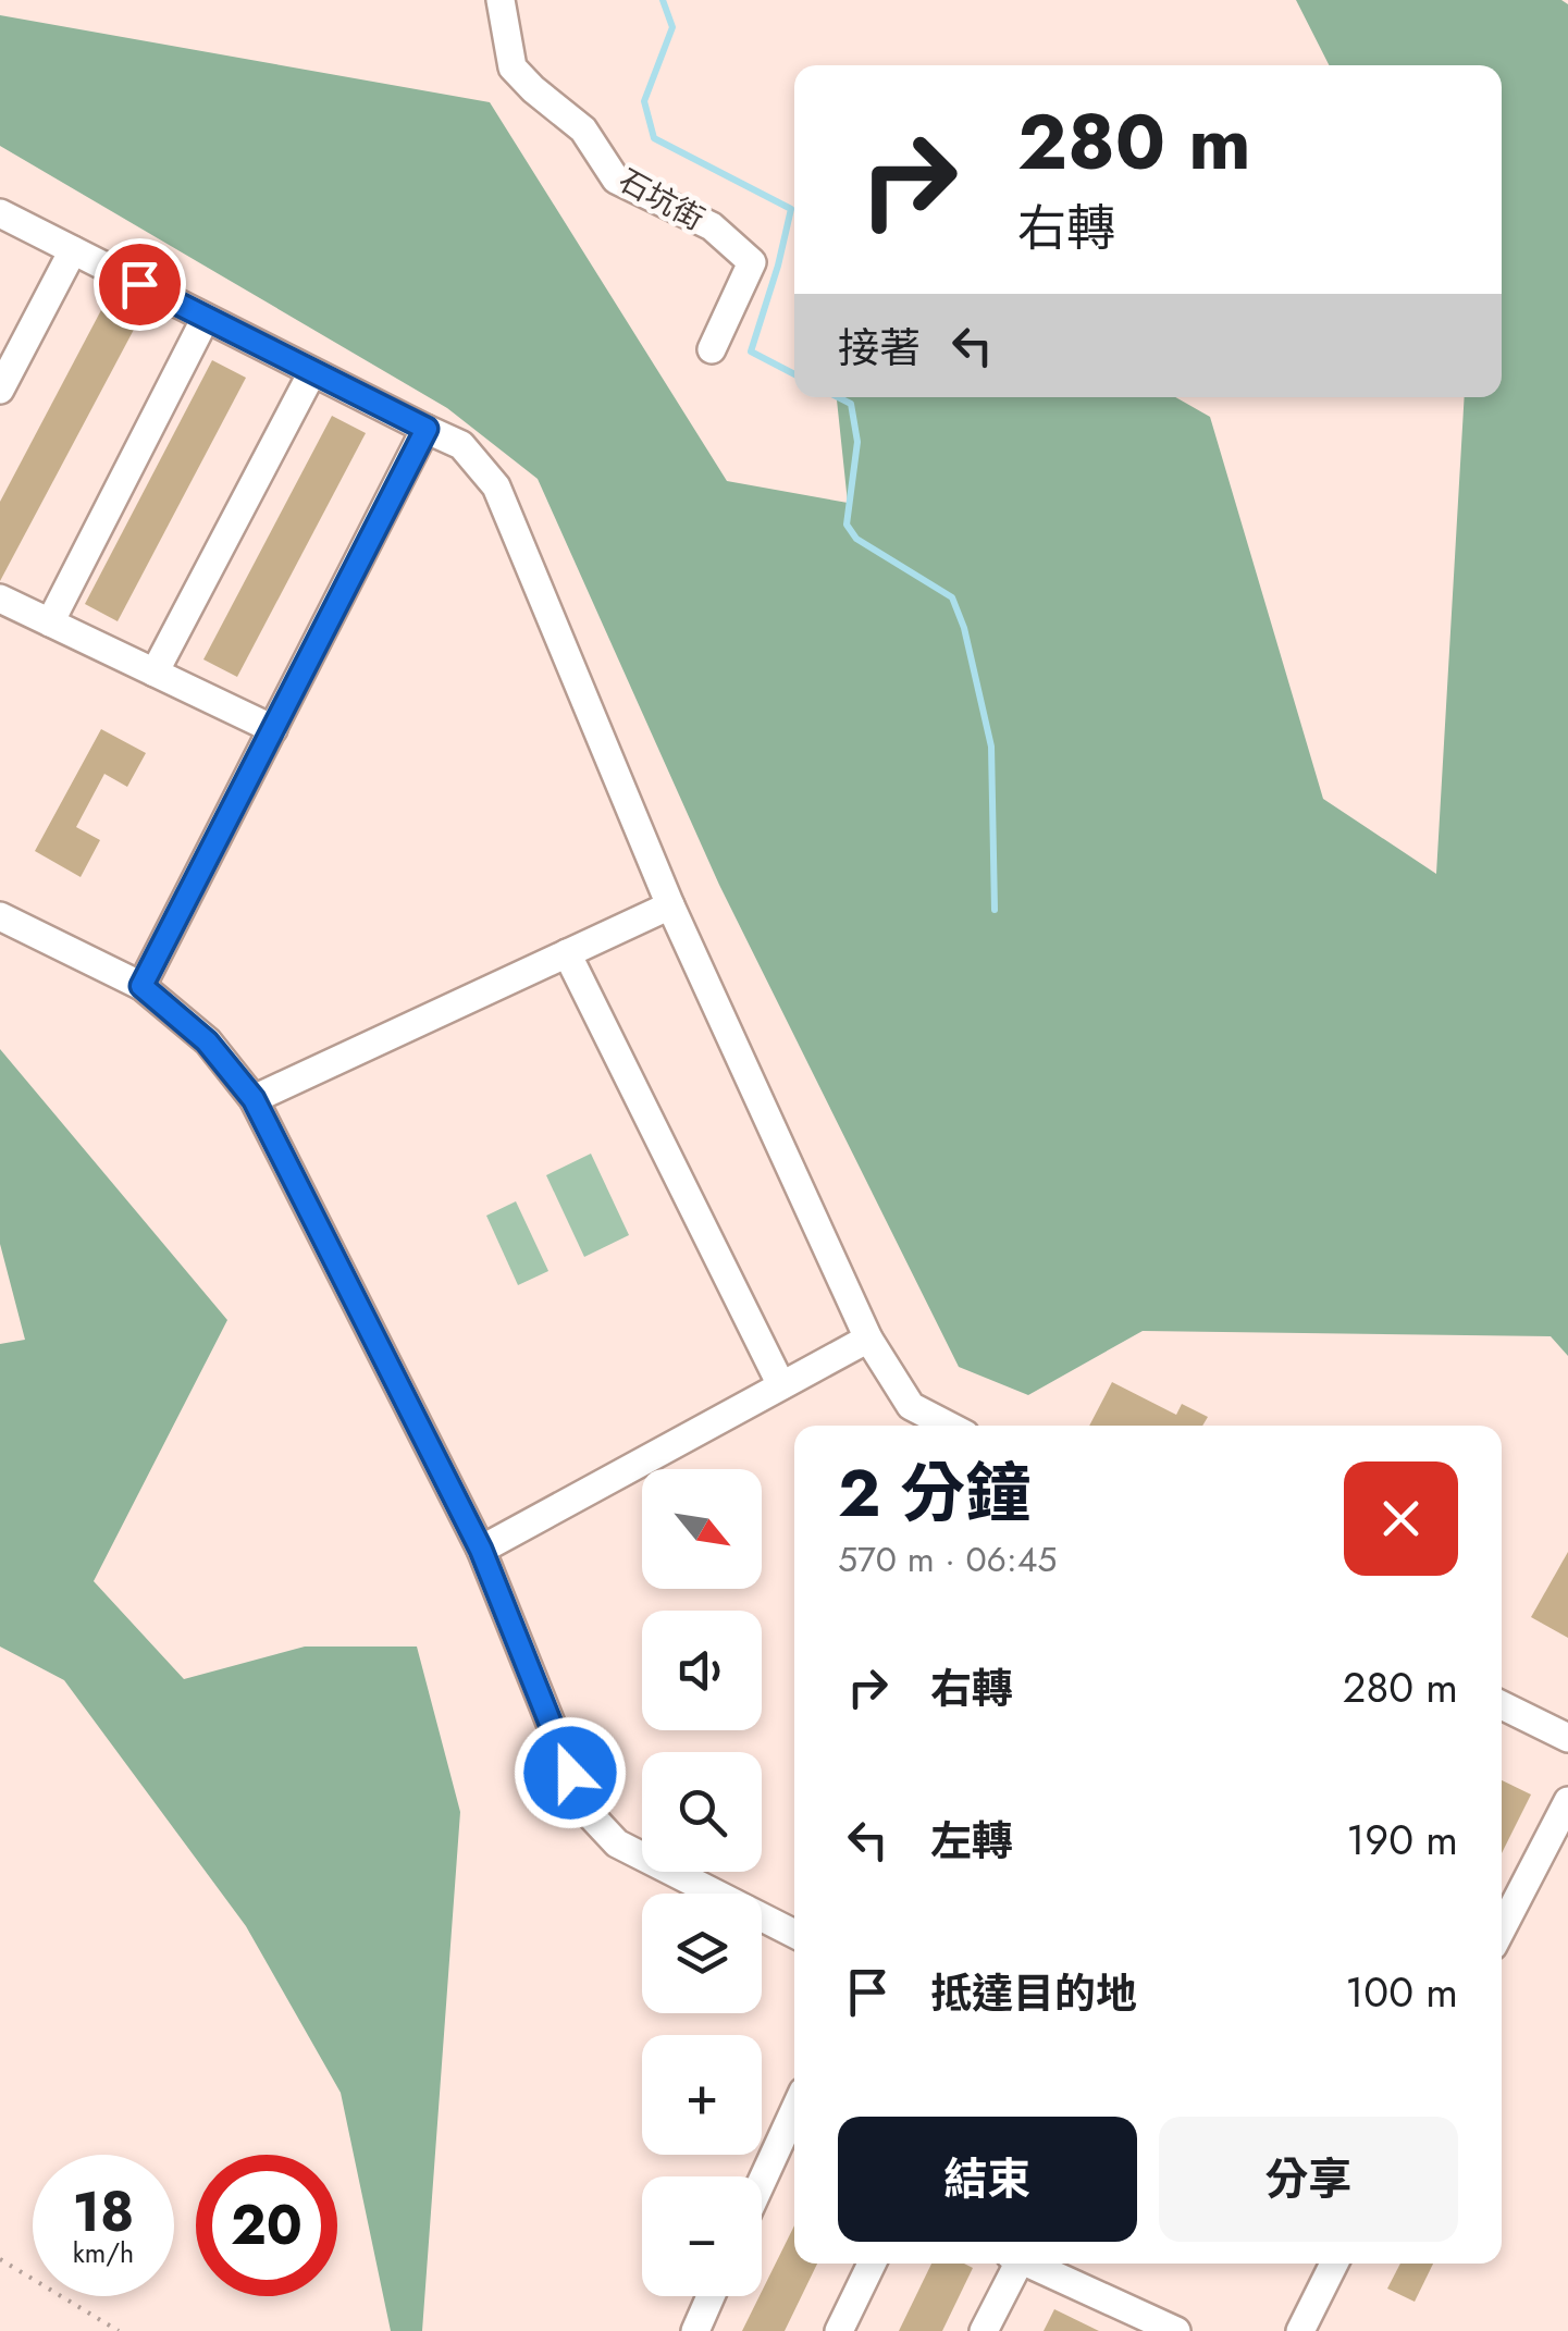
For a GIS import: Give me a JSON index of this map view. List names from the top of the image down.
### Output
{
  "streets": {
    "street": ["石坑街"]
  },
  "north": "bottom right",
  "page": {
    "turn": ["280 m", "右轉"],
    "then": "接著",
    "heading": ["2 分鐘", "570 m · 06:45"],
    "map_buttons": ["+", "−"],
    "list": [
      {
        "name": "右轉",
        "value": "280 m"
      },
      {
        "name": "左轉",
        "value": "190 m"
      },
      {
        "name": "抵達目的地",
        "value": "100 m"
      }
    ],
    "buttons": ["結束", "分享"],
    "speed": "18 km/h",
    "limit": "20"
  }
}
